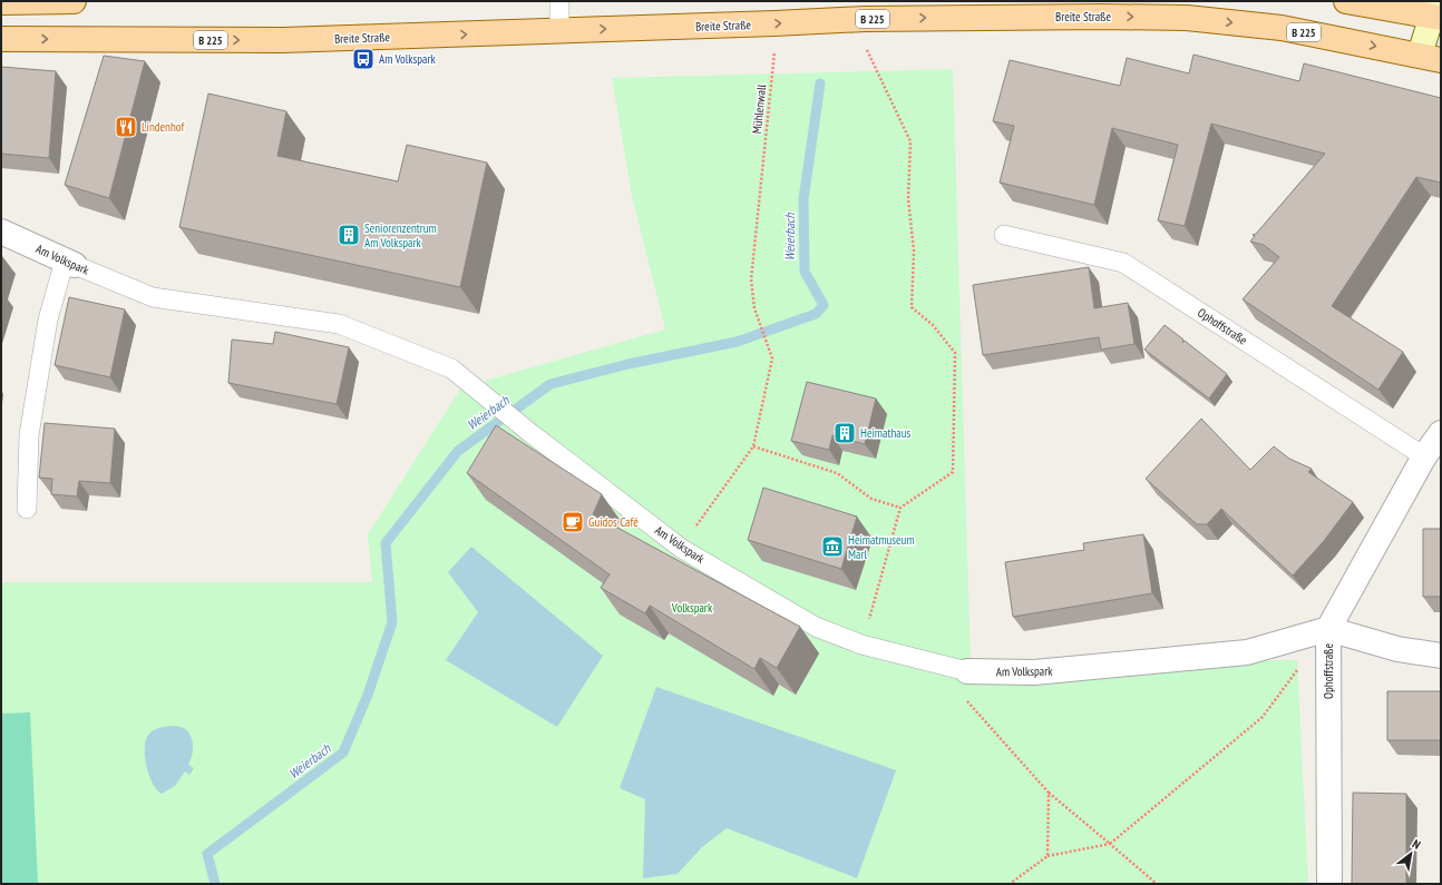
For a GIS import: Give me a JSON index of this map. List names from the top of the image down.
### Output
{
  "streets": {
    "main road": ["Breite Straße", "B 225"],
    "street": ["Am Volkspark", "Ophoffstraße"],
    "path": ["Mühlenwall"]
  },
  "crossings": [
    ["Am Volkspark", "Ophoffstraße"]
  ],
  "one_way": ["Breite Straße"],
  "water": ["Weierbach"],
  "parks": ["Volkspark"],
  "places": {
    "bus stop": ["Am Volkspark"],
    "restaurant": ["Lindenhof"],
    "building": ["Seniorenzentrum Am Volkspark", "Heimathaus"],
    "cafe": ["Guidos Café"],
    "museum": ["Heimatmuseum Marl"]
  },
  "north": "top right"
}
